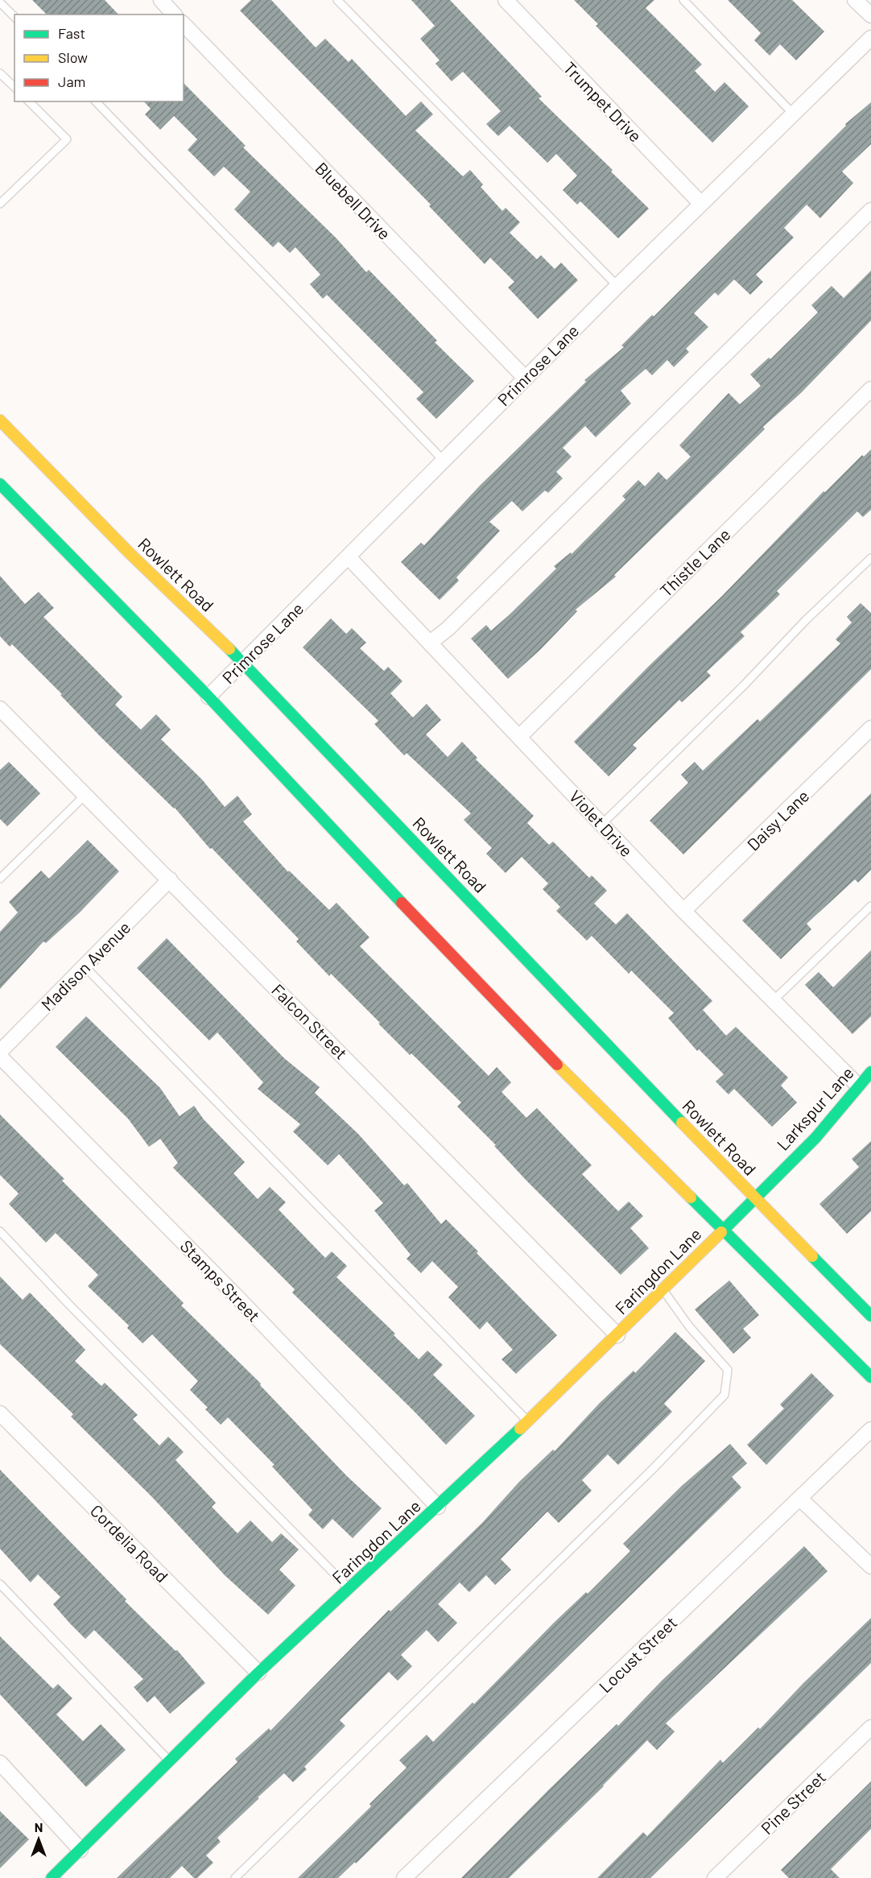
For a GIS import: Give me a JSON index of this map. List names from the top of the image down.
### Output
{
  "streets": {
    "main road": ["Rowlett Road", "Larkspur Lane", "Faringdon Lane"],
    "street": [
      "Trumpet Drive",
      "Bluebell Drive",
      "Primrose Lane",
      "Thistle Lane",
      "Daisy Lane",
      "Violet Drive",
      "Madison Avenue",
      "Falcon Street",
      "Stamps Street",
      "Cordelia Road",
      "Locust Street",
      "Pine Street"
    ]
  },
  "crossings": [
    ["Trumpet Drive", "Primrose Lane"],
    ["Bluebell Drive", "Primrose Lane"],
    ["Primrose Lane", "Rowlett Road"],
    ["Primrose Lane", "Violet Drive"],
    ["Thistle Lane", "Violet Drive"],
    ["Rowlett Road", "Larkspur Lane"],
    ["Daisy Lane", "Violet Drive"],
    ["Violet Drive", "Larkspur Lane"],
    ["Madison Avenue", "Falcon Street"],
    ["Falcon Street", "Faringdon Lane"],
    ["Larkspur Lane", "Faringdon Lane"],
    ["Faringdon Lane", "Stamps Street"],
    ["Faringdon Lane", "Cordelia Road"]
  ],
  "legend": ["Fast", "Slow", "Jam"],
  "north": "top"
}
